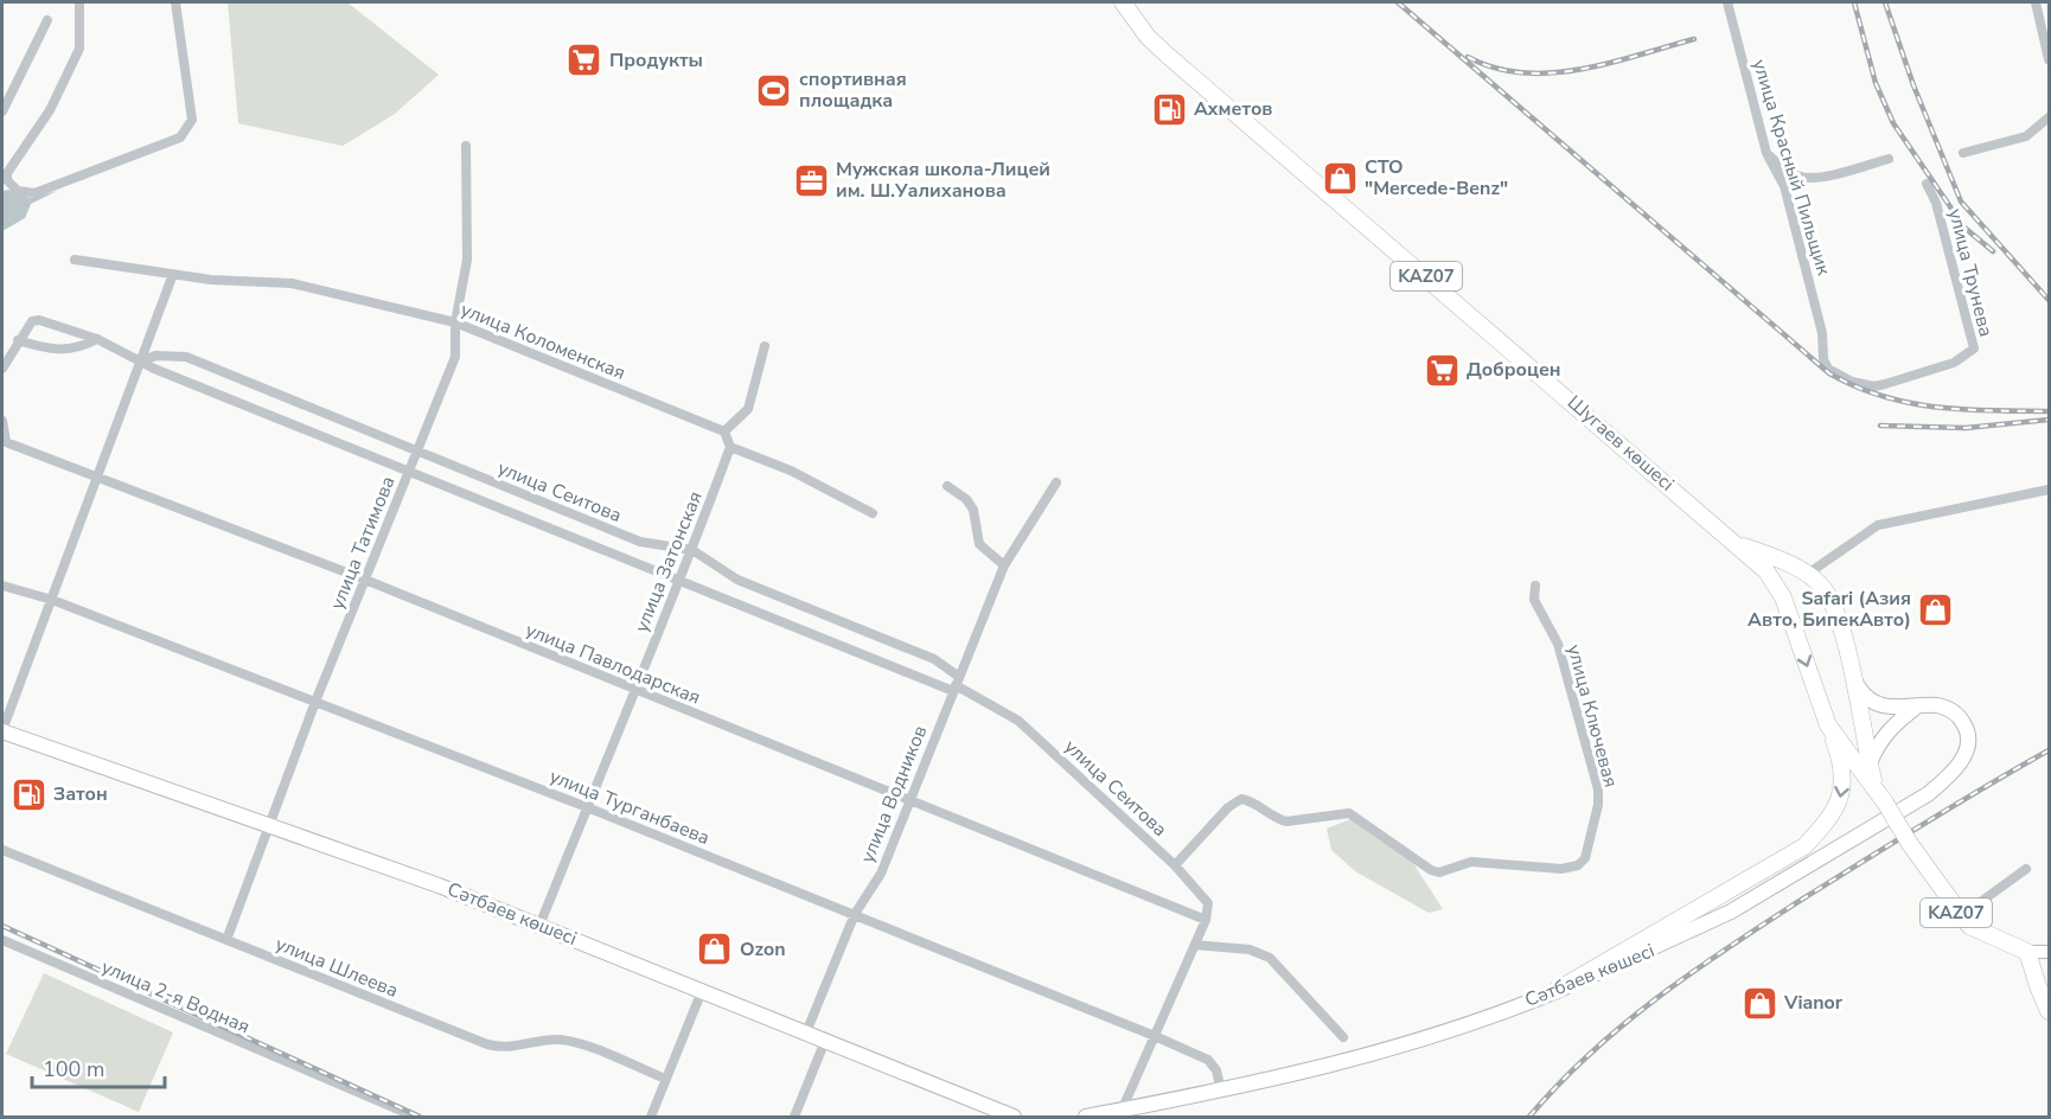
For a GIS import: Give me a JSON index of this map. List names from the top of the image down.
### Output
{
  "streets": {
    "highway": ["KAZ07", "Шугаев көшесі"],
    "main road": ["Сәтбаев көшесі"],
    "street": [
      "улица Красный Пильщик",
      "улица Трунева",
      "улица Коломенская",
      "улица Сеитова",
      "улица Татимова",
      "улица Затонская",
      "улица Павлодарская",
      "улица Ключевая",
      "улица Водников",
      "улица Турганбаева",
      "улица Шлеева",
      "улица 2-я Водная"
    ]
  },
  "crossings": [
    ["улица Красный Пильщик", "улица Трунева"],
    ["KAZ07", "Шугаев көшесі"],
    ["улица Коломенская", "улица Татимова"],
    ["Шугаев көшесі", "Сәтбаев көшесі"],
    ["улица Сеитова", "улица Татимова"],
    ["улица Сеитова", "улица Затонская"],
    ["улица Сеитова", "улица Павлодарская"],
    ["улица Сеитова", "улица Ключевая"],
    ["улица Сеитова", "улица Водников"],
    ["улица Татимова", "улица Павлодарская"],
    ["улица Татимова", "улица Турганбаева"],
    ["улица Татимова", "Сәтбаев көшесі"],
    ["улица Татимова", "улица Шлеева"],
    ["улица Затонская", "улица Павлодарская"],
    ["улица Затонская", "улица Турганбаева"],
    ["улица Затонская", "Сәтбаев көшесі"],
    ["улица Павлодарская", "улица Водников"],
    ["улица Водников", "улица Турганбаева"],
    ["улица Водников", "Сәтбаев көшесі"],
    ["улица Турганбаева", "Сәтбаев көшесі"]
  ],
  "places": {
    "supermarket": ["Продукты", "Доброцен"],
    "sports": ["спортивная площадка"],
    "fuel station": ["Ахметов", "Затон"],
    "shop": [
      "СТО \"Mercede-Benz\"",
      "Safari (Азия Авто, БипекАвто)",
      "Ozon",
      "Vianor"
    ],
    "office": ["Мужская школа-Лицей им. Ш.Уалиханова"]
  },
  "scale_bar": "100 m"
}
